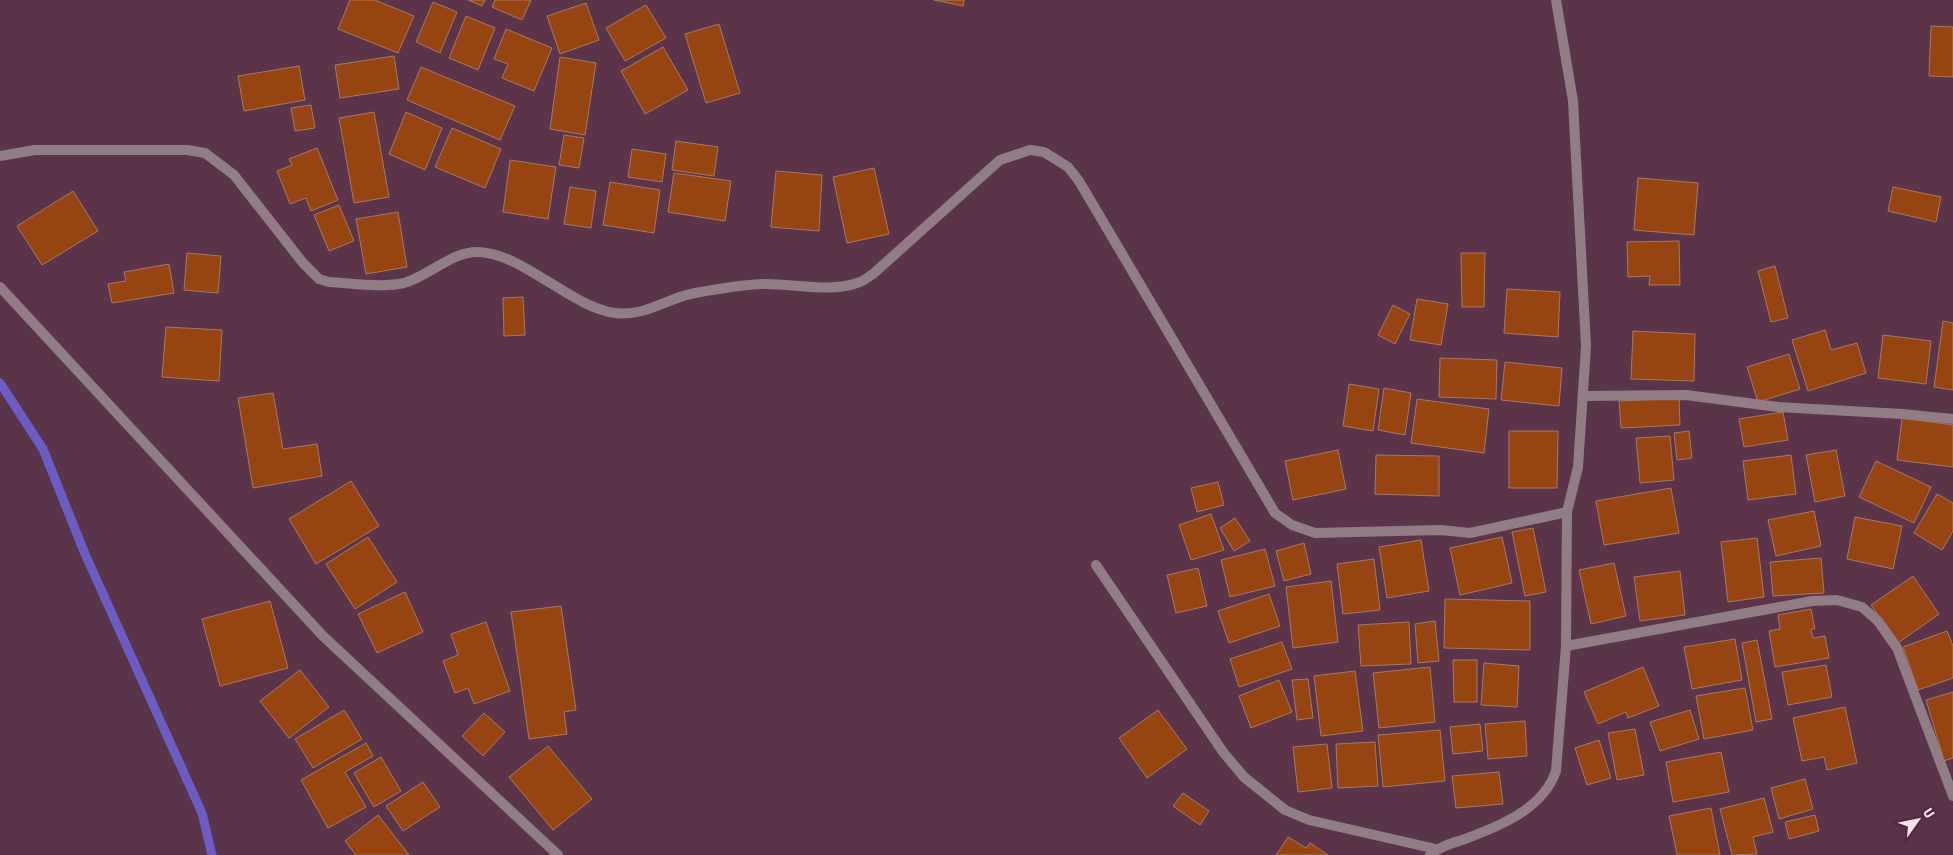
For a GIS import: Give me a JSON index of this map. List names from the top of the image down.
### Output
{
  "north": "top right"
}
